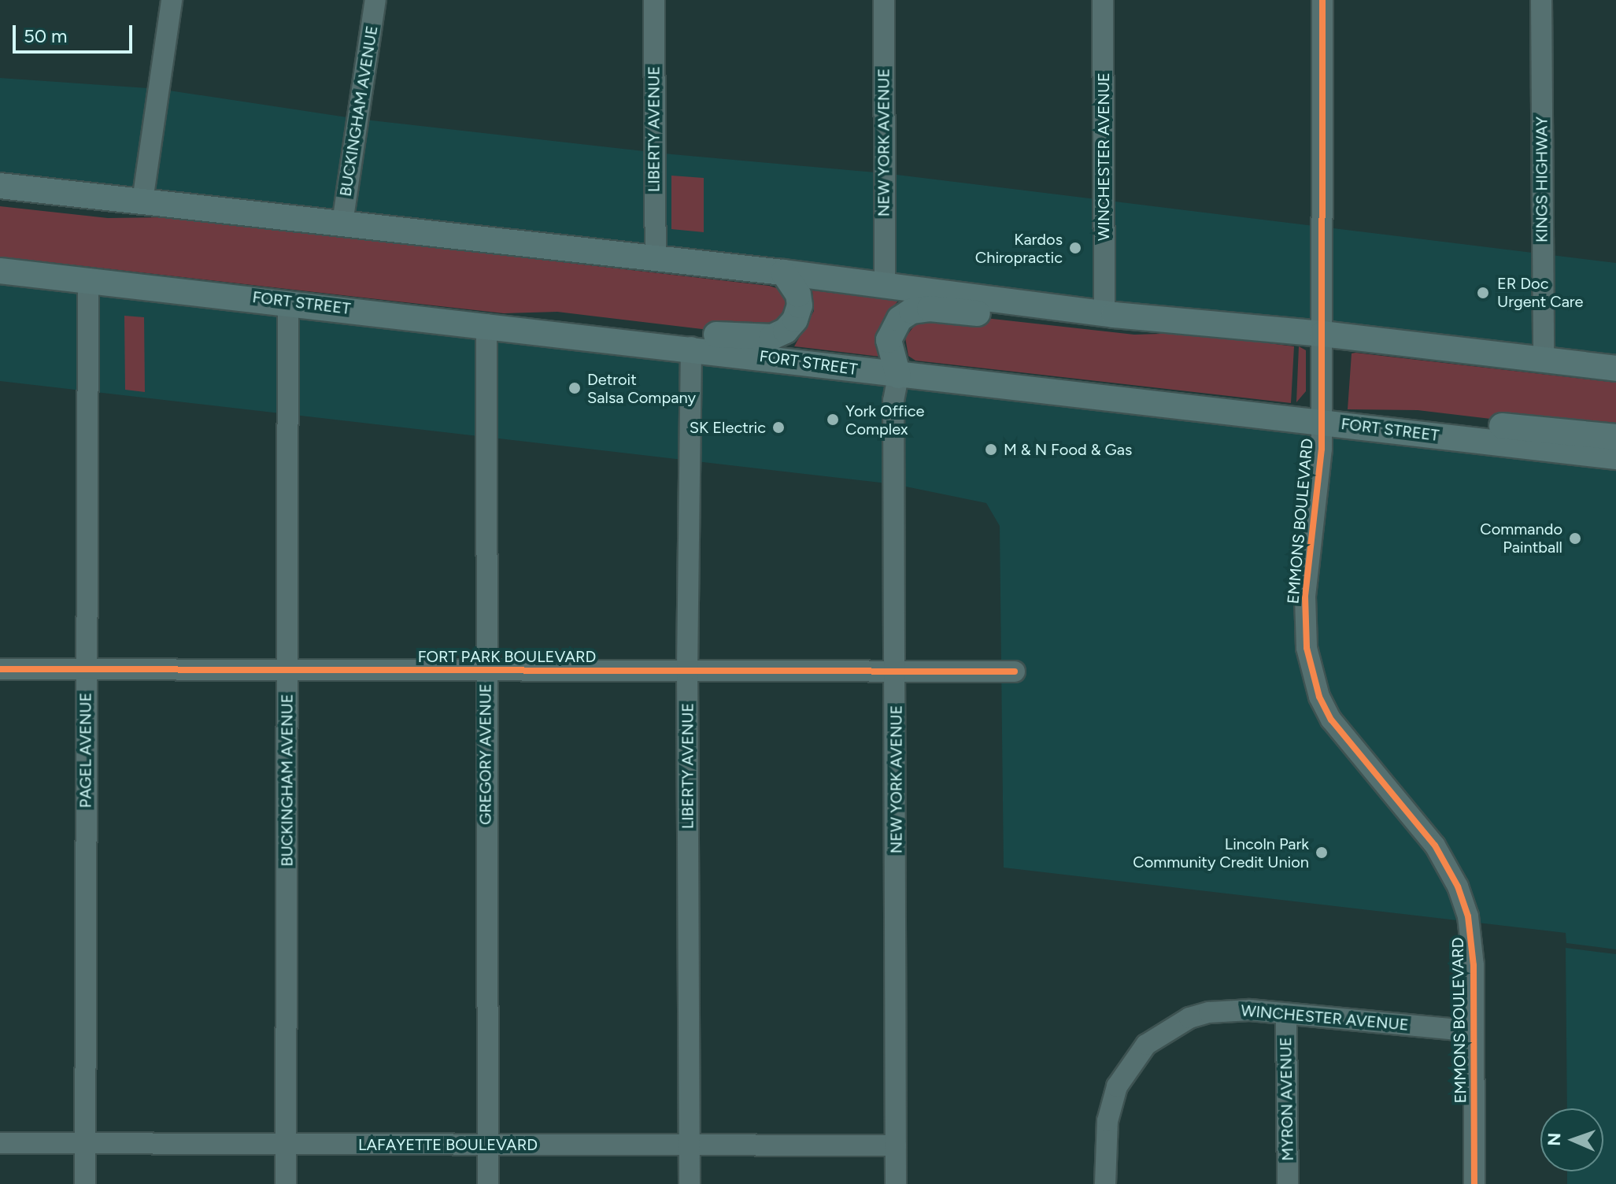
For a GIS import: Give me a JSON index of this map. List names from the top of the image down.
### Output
{
  "streets": {
    "main road": ["FORT STREET"],
    "street": [
      "BUCKINGHAM AVENUE",
      "LIBERTY AVENUE",
      "NEW YORK AVENUE",
      "WINCHESTER AVENUE",
      "KINGS HIGHWAY",
      "EMMONS BOULEVARD",
      "FORT PARK BOULEVARD",
      "PAGEL AVENUE",
      "GREGORY AVENUE",
      "MYRON AVENUE",
      "LAFAYETTE BOULEVARD"
    ]
  },
  "crossings": [
    ["BUCKINGHAM AVENUE", "FORT STREET"],
    ["BUCKINGHAM AVENUE", "FORT PARK BOULEVARD"],
    ["BUCKINGHAM AVENUE", "LAFAYETTE BOULEVARD"],
    ["LIBERTY AVENUE", "FORT STREET"],
    ["LIBERTY AVENUE", "FORT PARK BOULEVARD"],
    ["LIBERTY AVENUE", "LAFAYETTE BOULEVARD"],
    ["NEW YORK AVENUE", "FORT STREET"],
    ["NEW YORK AVENUE", "FORT PARK BOULEVARD"],
    ["NEW YORK AVENUE", "LAFAYETTE BOULEVARD"],
    ["WINCHESTER AVENUE", "EMMONS BOULEVARD"],
    ["WINCHESTER AVENUE", "MYRON AVENUE"],
    ["FORT STREET", "EMMONS BOULEVARD"],
    ["FORT STREET", "PAGEL AVENUE"],
    ["FORT STREET", "GREGORY AVENUE"],
    ["FORT PARK BOULEVARD", "PAGEL AVENUE"],
    ["FORT PARK BOULEVARD", "GREGORY AVENUE"],
    ["PAGEL AVENUE", "LAFAYETTE BOULEVARD"],
    ["GREGORY AVENUE", "LAFAYETTE BOULEVARD"]
  ],
  "places": [
    "Kardos Chiropractic",
    "ER Doc Urgent Care",
    "Detroit Salsa Company",
    "York Office Complex",
    "SK Electric",
    "M & N Food & Gas",
    "Commando Paintball",
    "Lincoln Park Community Credit Union"
  ],
  "scale_bar": "50 m",
  "north": "left"
}
